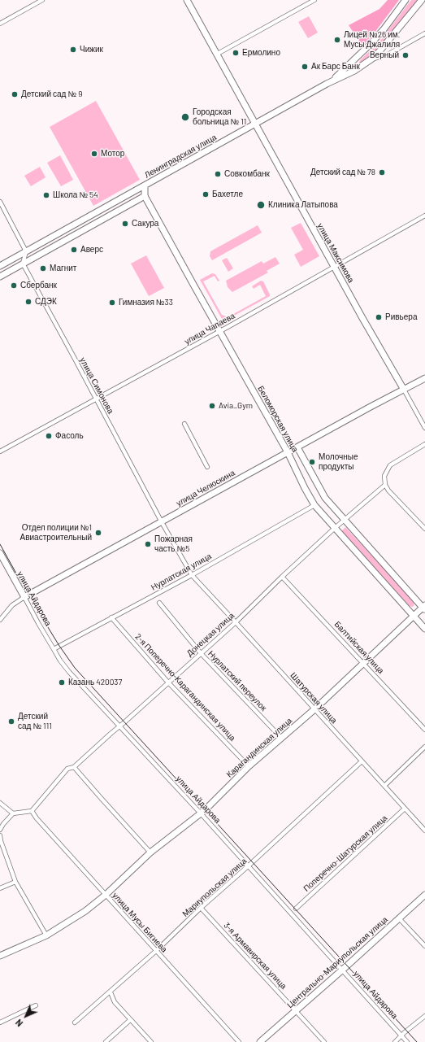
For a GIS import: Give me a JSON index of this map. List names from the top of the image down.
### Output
{
  "streets": {
    "main road": [
      "Ленинградская улица",
      "улица Максимова",
      "Беломорская улица",
      "улица Челюскина",
      "улица Айдарова",
      "Карагандинская улица",
      "Центрально-Мариупольская улица"
    ],
    "street": [
      "улица Чапаева",
      "улица Симонова",
      "Нурлатская улица",
      "Донецкая улица",
      "Балтийская улица",
      "Нурлатский переулок",
      "2-я Поперечно-Карагандинская улица",
      "Шатурская улица",
      "Поперечно-Шатурская улица",
      "Мариупольская улица",
      "улица Мусы Бигиева",
      "3-я Армавирская улица"
    ]
  },
  "crossings": [
    ["Ленинградская улица", "улица Максимова"],
    ["Ленинградская улица", "Беломорская улица"],
    ["улица Максимова", "улица Чапаева"],
    ["улица Максимова", "улица Челюскина"],
    ["улица Чапаева", "улица Симонова"],
    ["улица Чапаева", "Беломорская улица"],
    ["улица Симонова", "улица Челюскина"],
    ["улица Симонова", "Нурлатская улица"],
    ["улица Симонова", "Шатурская улица"],
    ["Беломорская улица", "улица Челюскина"],
    ["Беломорская улица", "Нурлатская улица"],
    ["Беломорская улица", "Донецкая улица"],
    ["Беломорская улица", "Карагандинская улица"],
    ["улица Челюскина", "улица Айдарова"],
    ["Нурлатская улица", "улица Айдарова"],
    ["Нурлатская улица", "2-я Поперечно-Карагандинская улица"],
    ["Нурлатская улица", "Шатурская улица"],
    ["улица Айдарова", "Донецкая улица"],
    ["улица Айдарова", "Карагандинская улица"],
    ["улица Айдарова", "Мариупольская улица"],
    ["улица Айдарова", "Центрально-Мариупольская улица"],
    ["Донецкая улица", "Балтийская улица"],
    ["Донецкая улица", "Нурлатский переулок"],
    ["Донецкая улица", "2-я Поперечно-Карагандинская улица"],
    ["Донецкая улица", "Шатурская улица"],
    ["Донецкая улица", "улица Мусы Бигиева"],
    ["Балтийская улица", "Карагандинская улица"],
    ["Нурлатский переулок", "Карагандинская улица"],
    ["2-я Поперечно-Карагандинская улица", "Карагандинская улица"],
    ["Шатурская улица", "Карагандинская улица"],
    ["Шатурская улица", "Поперечно-Шатурская улица"],
    ["Шатурская улица", "Мариупольская улица"],
    ["Карагандинская улица", "улица Мусы Бигиева"],
    ["Мариупольская улица", "улица Мусы Бигиева"],
    ["Мариупольская улица", "3-я Армавирская улица"],
    ["3-я Армавирская улица", "Центрально-Мариупольская улица"]
  ],
  "places": [
    "Лицей №26 им. Мусы Джалиля",
    "Чижик",
    "Ермолино",
    "Верный",
    "Ак Барс Банк",
    "Детский сад № 9",
    "Городская больница № 11",
    "Мотор",
    "Детский сад № 78",
    "Совкомбанк",
    "Бахетле",
    "Школа № 54",
    "Клиника Латыпова",
    "Сакура",
    "Аверс",
    "Магнит",
    "Сбербанк",
    "СДЭК",
    "Гимназия №33",
    "Ривьера",
    "Avia_Gym",
    "Фасоль",
    "Молочные продукты",
    "Отдел полиции №1 Авиастроительный",
    "Пожарная часть №5",
    "Казань 420037",
    "Детский сад № 111"
  ],
  "north": "bottom left"
}
